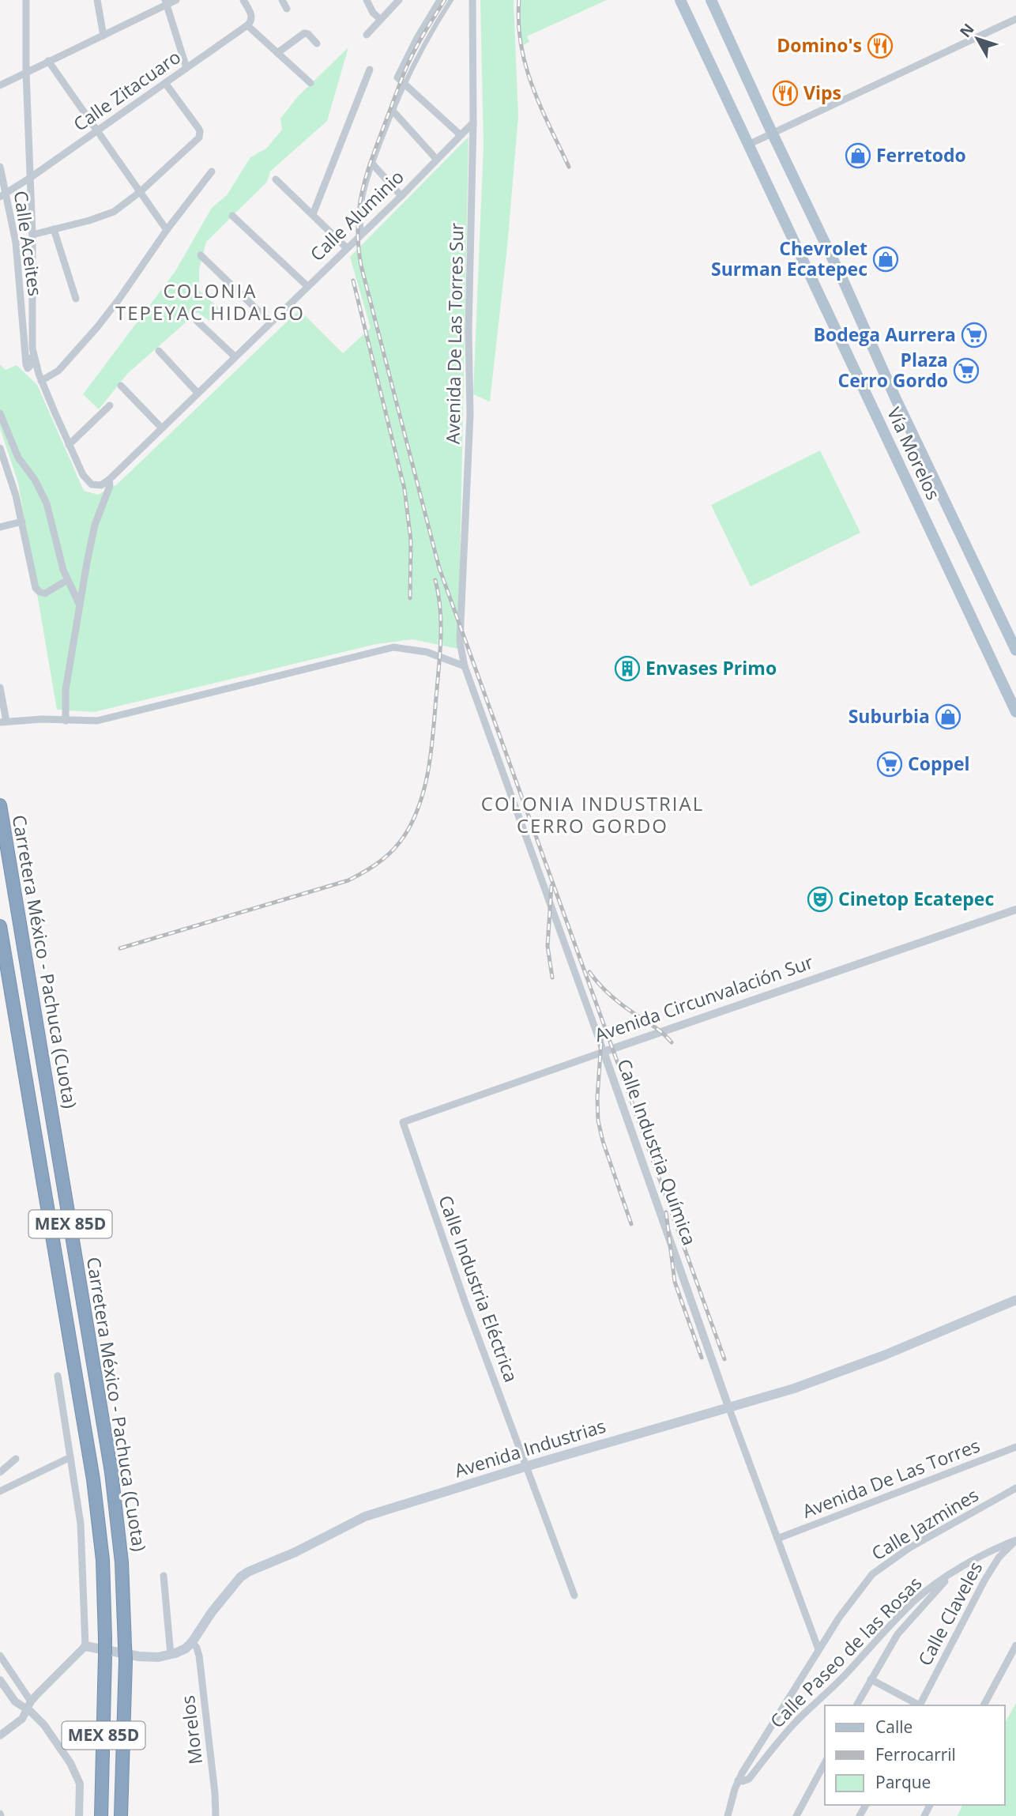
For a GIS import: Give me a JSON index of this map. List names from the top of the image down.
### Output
{
  "streets": {
    "highway": ["Carretera México - Pachuca (Cuota)", "MEX 85D"],
    "main road": ["Vía Morelos", "Avenida Industrias"],
    "street": [
      "Calle Zitacuaro",
      "Calle Aluminio",
      "Calle Aceites",
      "Avenida De Las Torres Sur",
      "Avenida Circunvalación Sur",
      "Calle Industria Química",
      "Calle Industria Eléctrica",
      "Avenida De Las Torres",
      "Calle Jazmines",
      "Calle Claveles",
      "Calle Paseo de las Rosas",
      "Morelos"
    ]
  },
  "crossings": [
    ["Calle Zitacuaro", "Calle Aceites"],
    ["Calle Aluminio", "Avenida De Las Torres Sur"],
    ["Avenida De Las Torres Sur", "Calle Industria Química"],
    ["Avenida Circunvalación Sur", "Calle Industria Química"],
    ["Avenida Circunvalación Sur", "Calle Industria Eléctrica"],
    ["Calle Industria Química", "Avenida Industrias"],
    ["Calle Industria Química", "Avenida De Las Torres"],
    ["Calle Industria Química", "Calle Jazmines"],
    ["Calle Industria Eléctrica", "Avenida Industrias"],
    ["Avenida Industrias", "Morelos"],
    ["Calle Jazmines", "Calle Paseo de las Rosas"],
    ["Calle Claveles", "Calle Paseo de las Rosas"]
  ],
  "districts": ["COLONIA TEPEYAC HIDALGO", "COLONIA INDUSTRIAL CERRO GORDO"],
  "places": {
    "restaurant": ["Domino's", "Vips"],
    "shop": ["Ferretodo", "Chevrolet Surman Ecatepec", "Suburbia"],
    "supermarket": ["Bodega Aurrera", "Plaza Cerro Gordo", "Coppel"],
    "building": ["Envases Primo"],
    "theatre": ["Cinetop Ecatepec"]
  },
  "legend": ["Calle", "Ferrocarril", "Parque"],
  "north": "top left"
}
